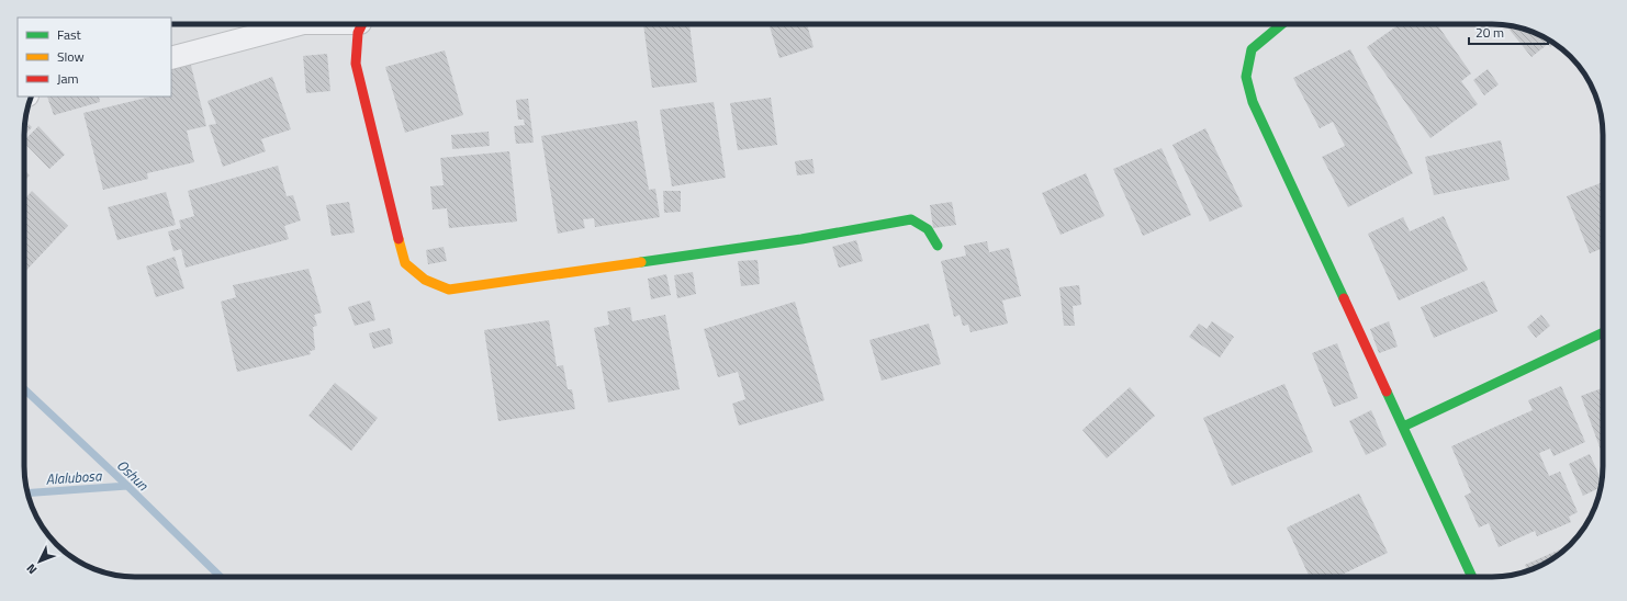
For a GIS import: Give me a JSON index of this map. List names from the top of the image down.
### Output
{
  "water": ["Oshun", "Alalubosa"],
  "legend": ["Fast", "Slow", "Jam"],
  "scale_bar": "20 m",
  "north": "bottom left"
}
